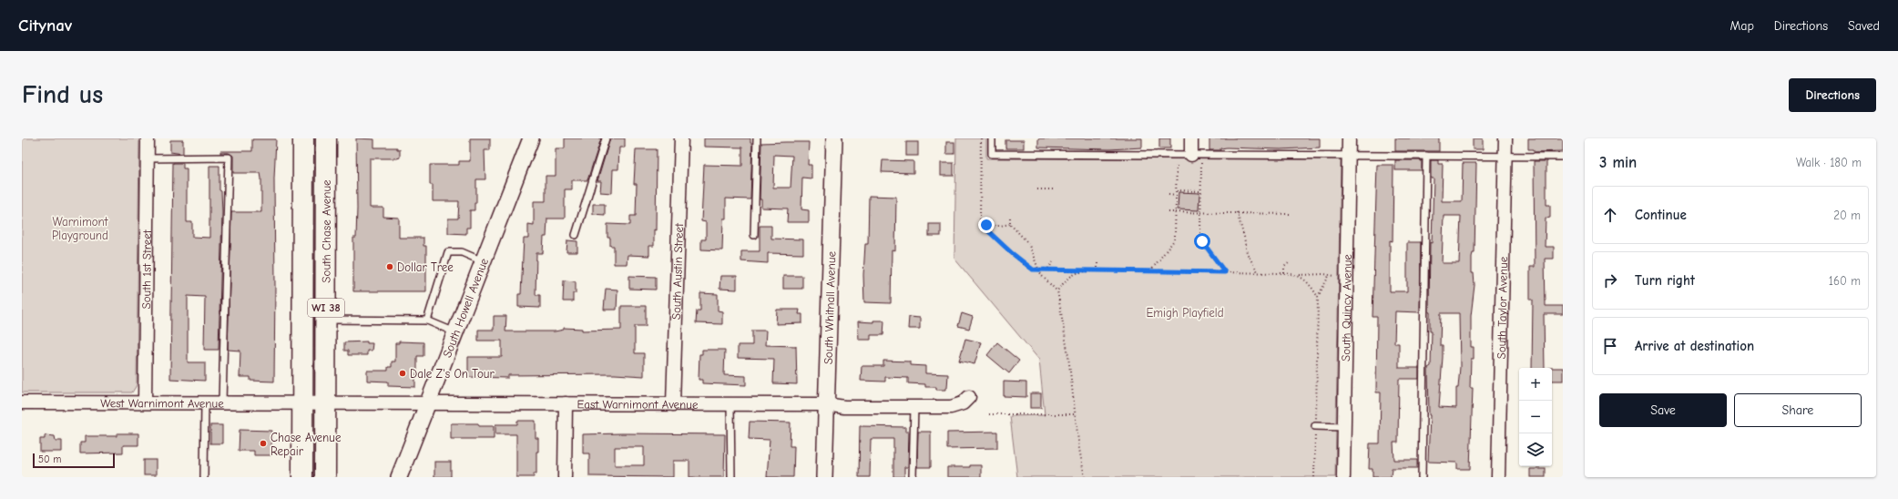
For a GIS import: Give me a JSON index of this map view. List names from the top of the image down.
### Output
{
  "streets": {
    "main road": ["South Chase Avenue", "WI 38"],
    "street": [
      "South 1st Street",
      "South Austin Street",
      "South Howell Avenue",
      "South Whitnall Avenue",
      "South Quincy Avenue",
      "South Taylor Avenue",
      "West Warnimont Avenue",
      "East Warnimont Avenue"
    ]
  },
  "crossings": [
    ["South Chase Avenue", "West Warnimont Avenue"],
    ["South Chase Avenue", "East Warnimont Avenue"],
    ["South 1st Street", "West Warnimont Avenue"],
    ["South Austin Street", "East Warnimont Avenue"],
    ["South Howell Avenue", "East Warnimont Avenue"],
    ["South Whitnall Avenue", "East Warnimont Avenue"],
    ["West Warnimont Avenue", "East Warnimont Avenue"]
  ],
  "parks": ["Warnimont Playground", "Emigh Playfield"],
  "places": ["Dollar Tree", "Dale Z's On Tour", "Chase Avenue Repair"],
  "scale_bar": "50 m",
  "page": {
    "header": "Citynav",
    "nav": ["Map", "Directions", "Saved"],
    "buttons": [
      "Directions",
      ["Save", "Share"]
    ],
    "title": "Find us",
    "heading": ["3 min", "Walk · 180 m"],
    "list": [
      ["Continue", "20 m"],
      ["Turn right", "160 m"],
      "Arrive at destination"
    ],
    "map_buttons": ["+", "−"],
    "scale": "50 m"
  }
}
